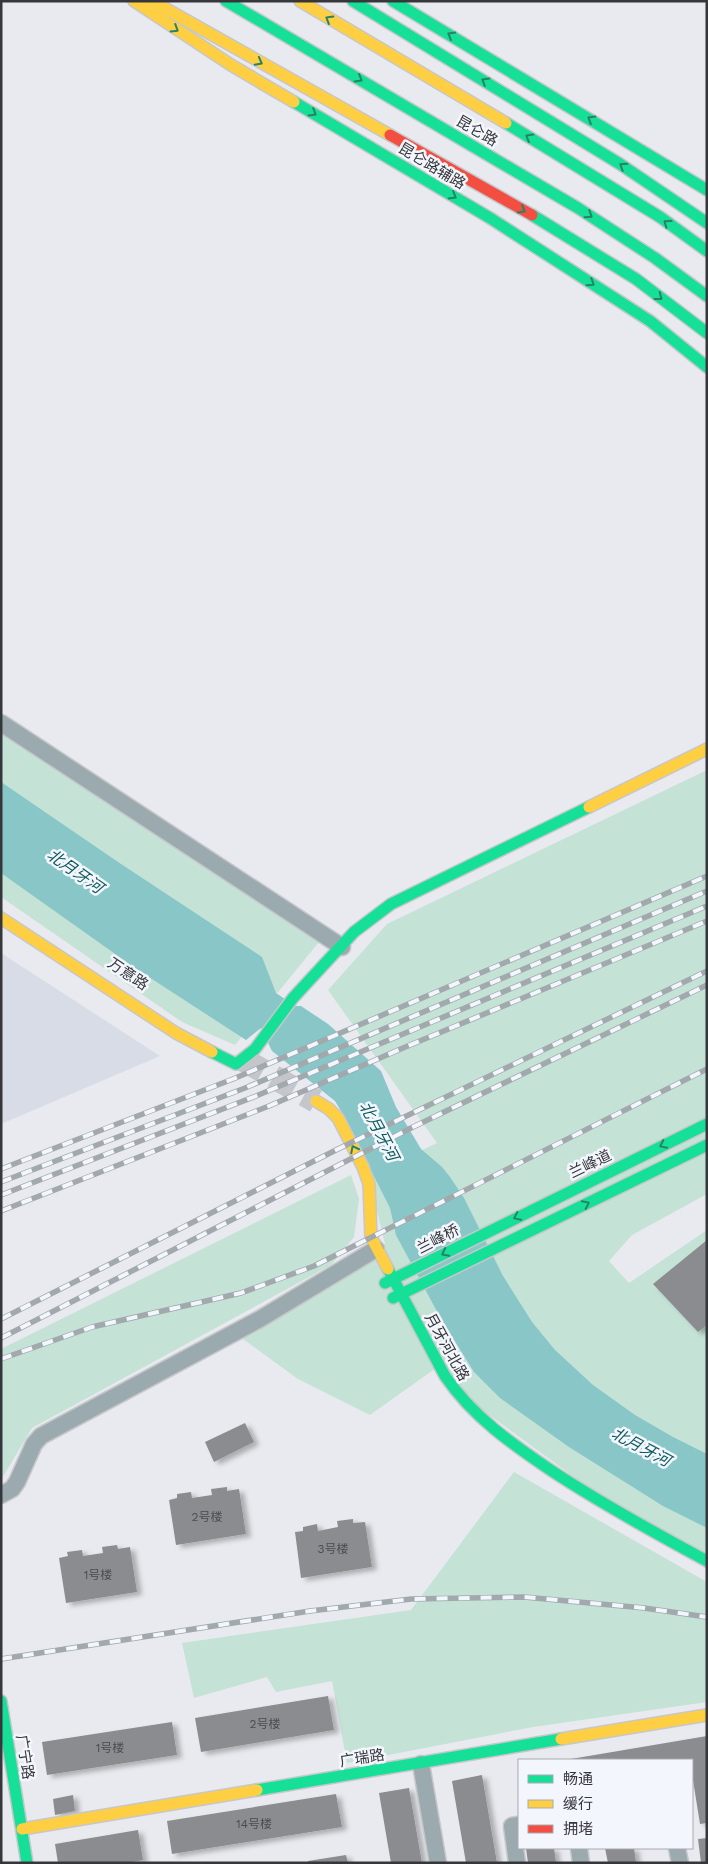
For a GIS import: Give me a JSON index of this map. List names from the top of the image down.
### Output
{
  "streets": {
    "main road": [
      "昆仑路",
      "昆仑路辅路",
      "万意路",
      "兰峰道",
      "兰峰桥",
      "月牙河北路",
      "广宁路",
      "广瑞路"
    ]
  },
  "crossings": [
    ["兰峰道", "兰峰桥"],
    ["兰峰桥", "月牙河北路"],
    ["广宁路", "广瑞路"]
  ],
  "water": ["北月牙河"],
  "house_numbers": [
    "2号楼",
    "3号楼",
    "1号楼",
    "2号楼",
    "1号楼",
    "14号楼"
  ],
  "legend": ["畅通", "缓行", "拥堵"]
}
